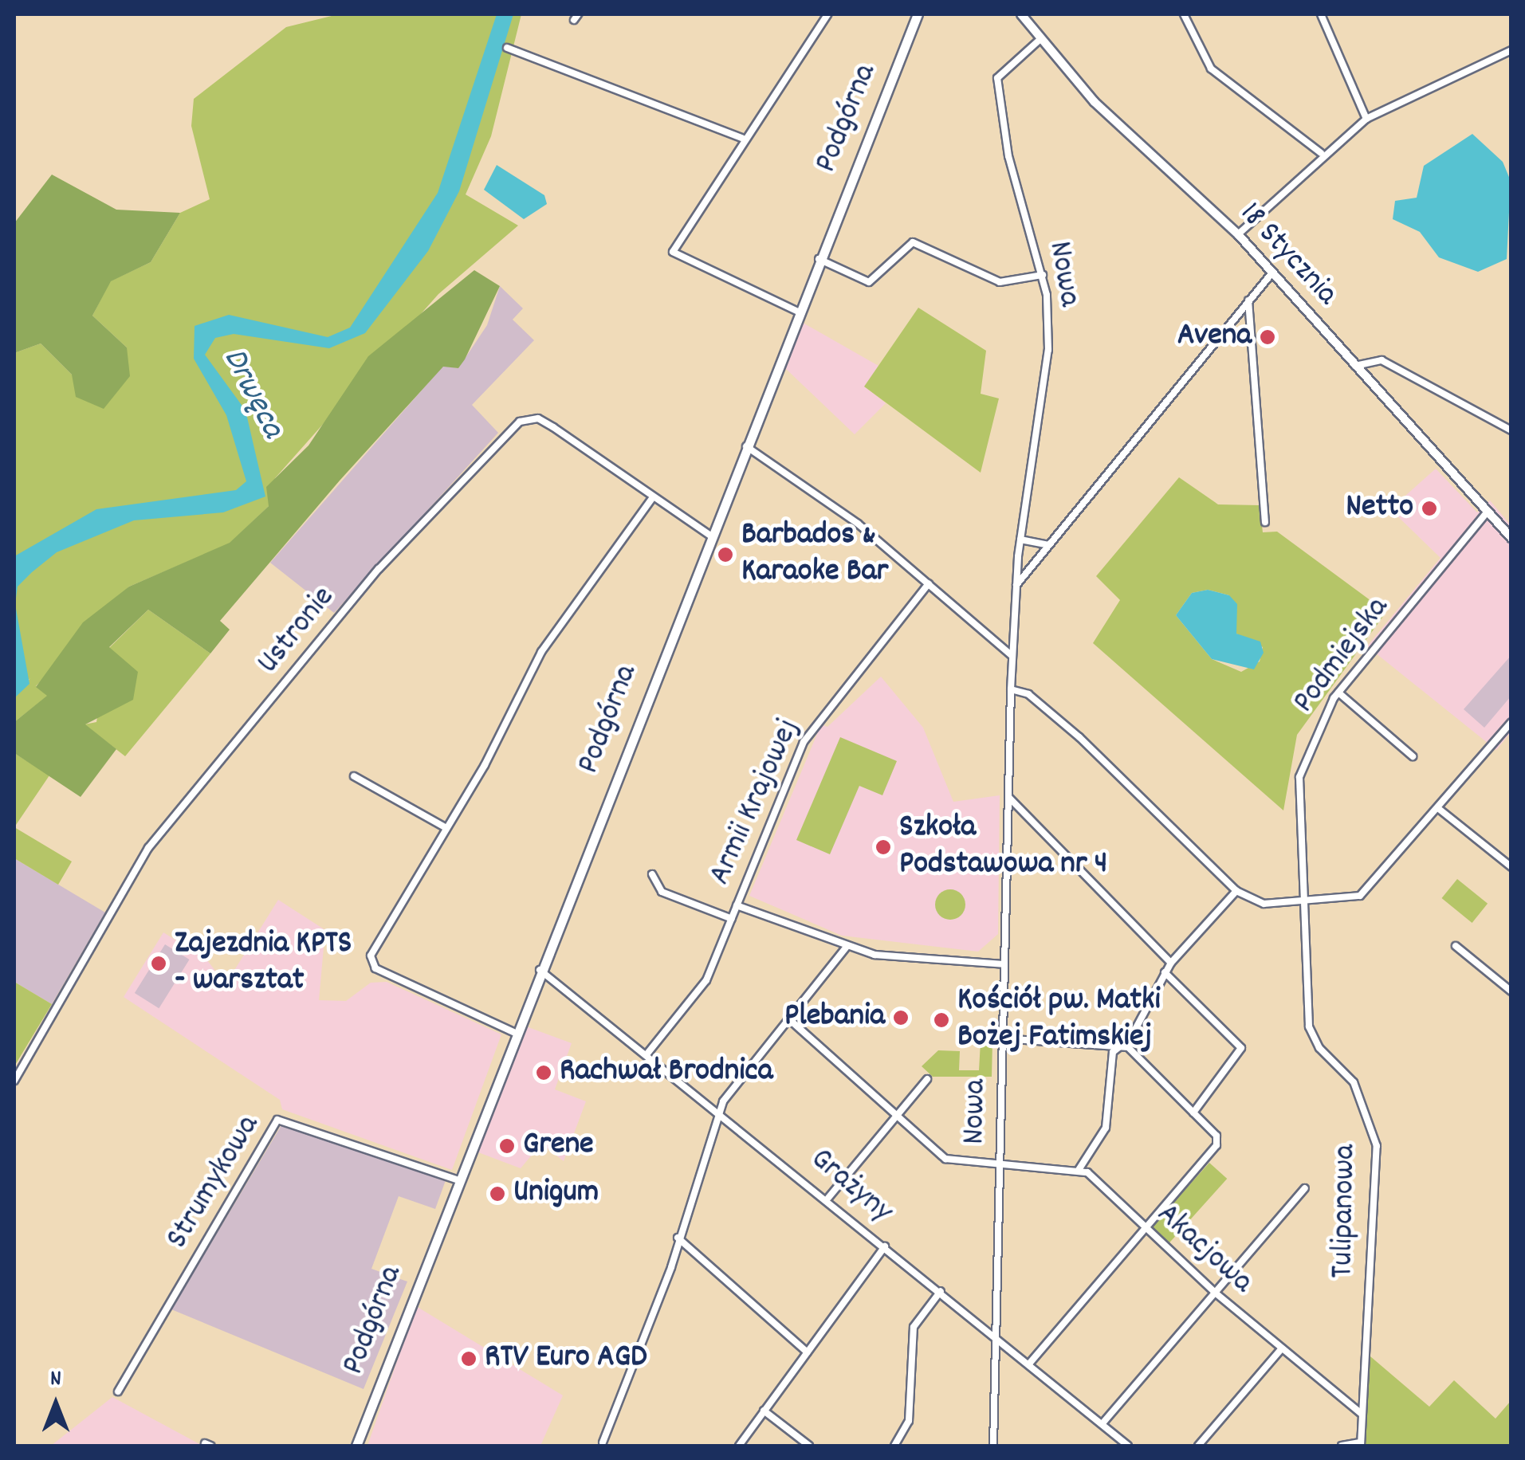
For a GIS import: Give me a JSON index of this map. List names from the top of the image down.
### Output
{
  "streets": {
    "main road": ["Podgórna"],
    "street": [
      "18 Stycznia",
      "Nowa",
      "Ustronie",
      "Podmiejska",
      "Armii Krajowej",
      "Strumykowa",
      "Grażyny",
      "Tulipanowa",
      "Akacjowa"
    ]
  },
  "crossings": [
    ["Podgórna", "Ustronie"],
    ["Podgórna", "Strumykowa"],
    ["Podgórna", "Grażyny"],
    ["18 Stycznia", "Nowa"],
    ["18 Stycznia", "Podmiejska"],
    ["Nowa", "Grażyny"],
    ["Podmiejska", "Tulipanowa"],
    ["Armii Krajowej", "Grażyny"],
    ["Tulipanowa", "Akacjowa"]
  ],
  "water": ["Drwęca"],
  "places": [
    "Avena",
    "Netto",
    "Barbados & Karaoke Bar",
    "Szkoła Podstawowa nr 4",
    "Zajezdnia KPTS - warsztat",
    "Plebania",
    "Kościół pw. Matki Bożej Fatimskiej",
    "Rachwał Brodnica",
    "Grene",
    "Unigum",
    "RTV Euro AGD"
  ],
  "north": "top"
}
